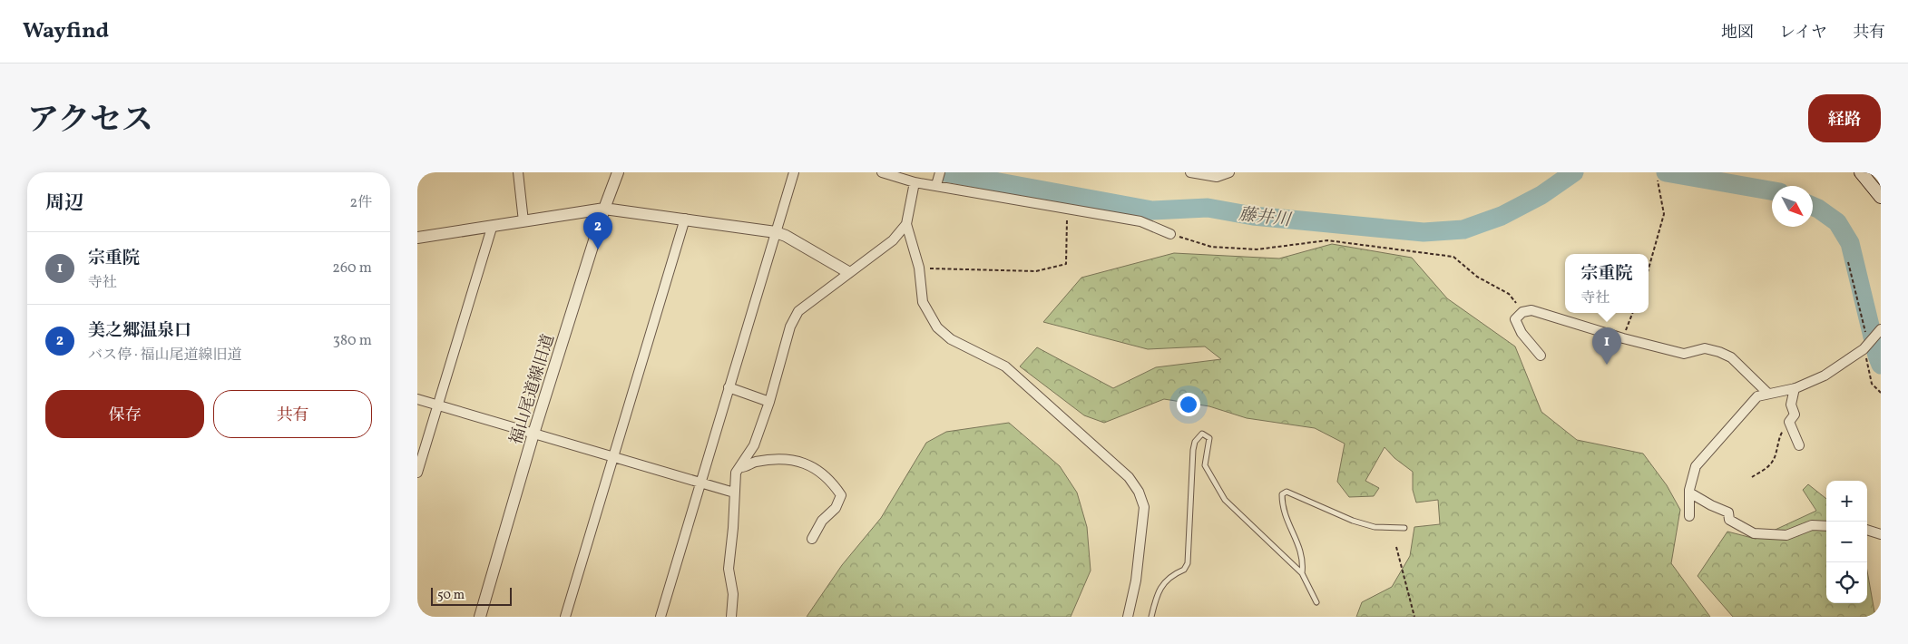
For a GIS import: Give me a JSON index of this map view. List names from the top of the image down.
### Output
{
  "streets": {
    "street": ["福山尾道線旧道"]
  },
  "water": ["藤井川"],
  "scale_bar": "50 m",
  "north": "bottom right",
  "page": {
    "header": "Wayfind",
    "nav": ["地図", "レイヤ", "共有"],
    "title": "アクセス",
    "buttons": [
      "経路",
      ["保存", "共有"]
    ],
    "heading": ["周辺", "2件"],
    "pins": ["2", "1"],
    "list": [
      {
        "mark": "1",
        "name": "宗重院",
        "note": "寺社",
        "value": "260 m"
      },
      {
        "mark": "2",
        "name": "美之郷温泉口",
        "note": "バス停 · 福山尾道線旧道",
        "value": "380 m"
      }
    ],
    "popup": ["宗重院", "寺社"],
    "map_buttons": ["+", "−"],
    "scale": "50 m"
  }
}
